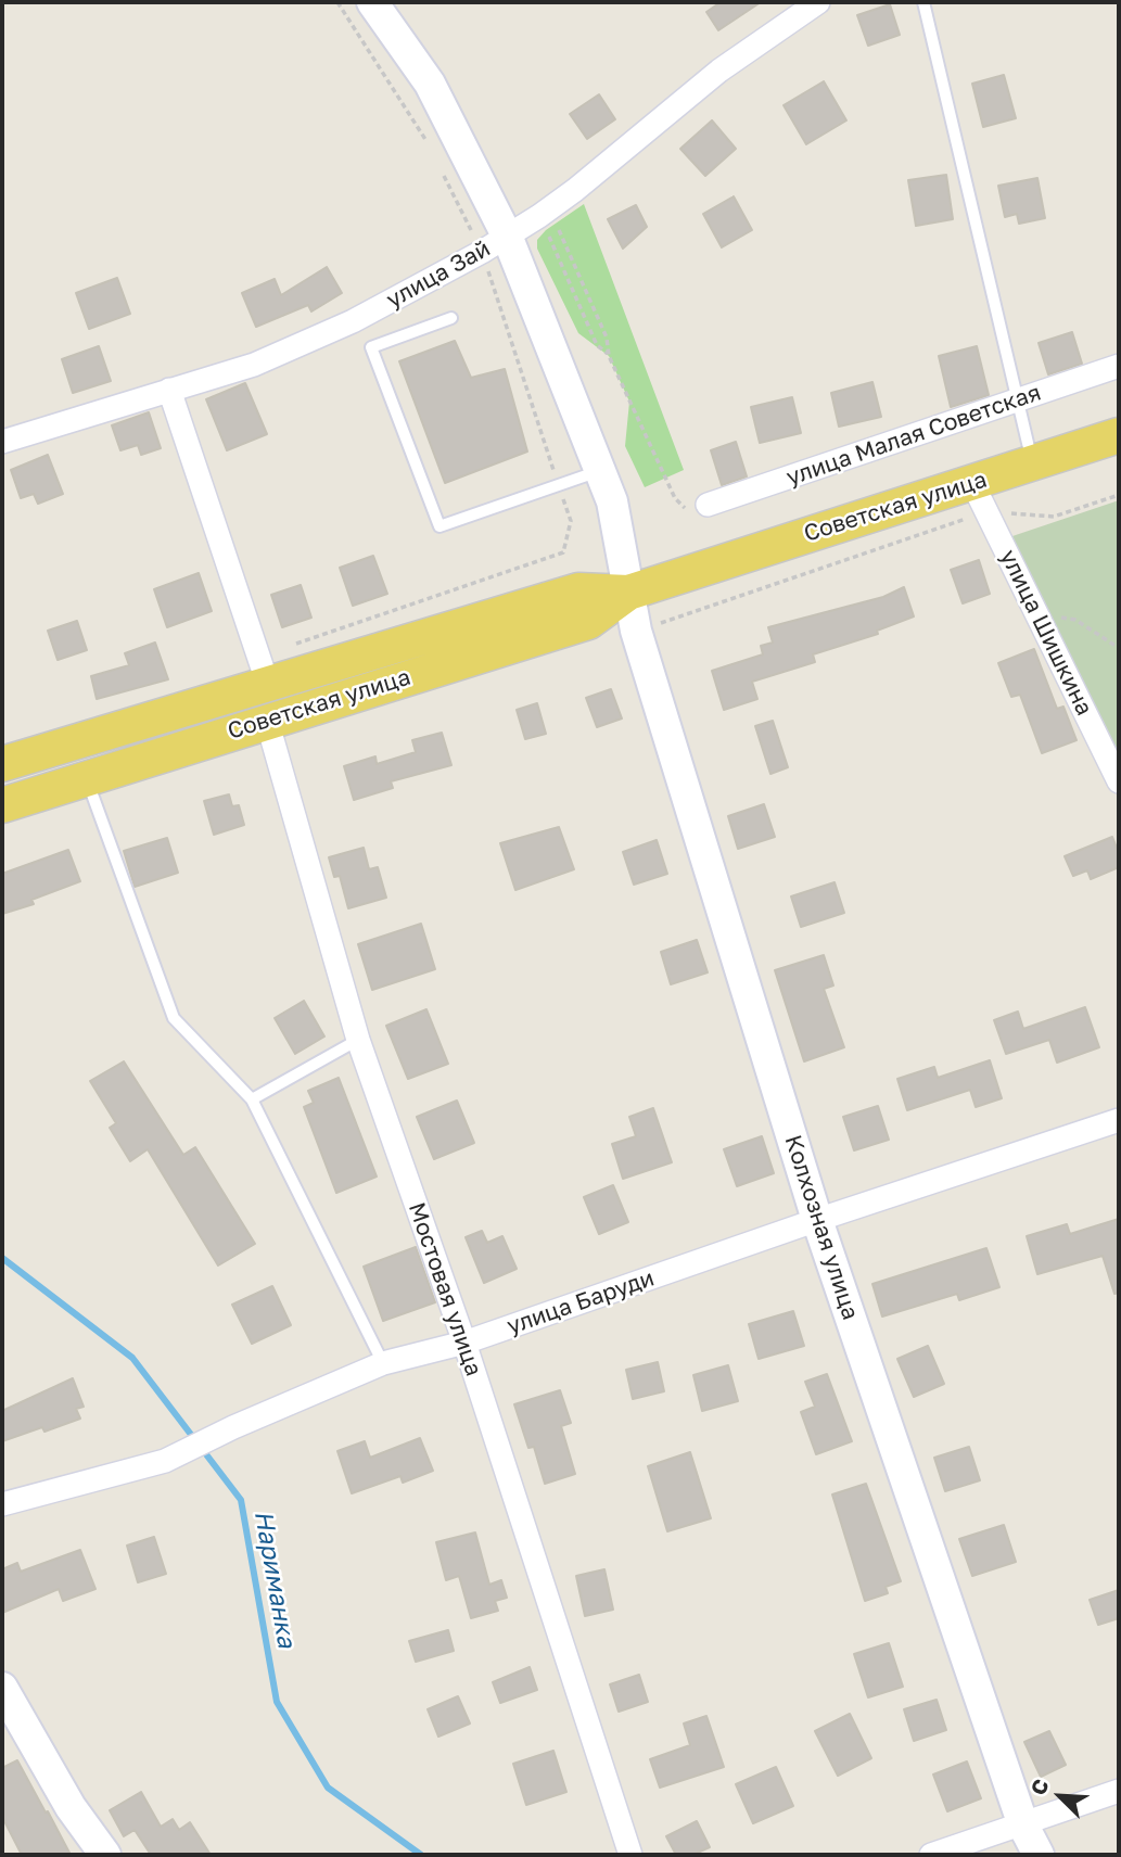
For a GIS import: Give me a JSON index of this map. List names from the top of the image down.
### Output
{
  "streets": {
    "main road": ["Советская улица"],
    "street": [
      "улица Зай",
      "улица Малая Советская",
      "улица Шишкина",
      "Колхозная улица",
      "Мостовая улица",
      "улица Баруди"
    ]
  },
  "crossings": [
    ["улица Зай", "Колхозная улица"],
    ["Советская улица", "улица Шишкина"],
    ["Советская улица", "Колхозная улица"],
    ["Советская улица", "Мостовая улица"],
    ["Колхозная улица", "улица Баруди"],
    ["Мостовая улица", "улица Баруди"]
  ],
  "water": ["Нариманка"],
  "north": "top left"
}
